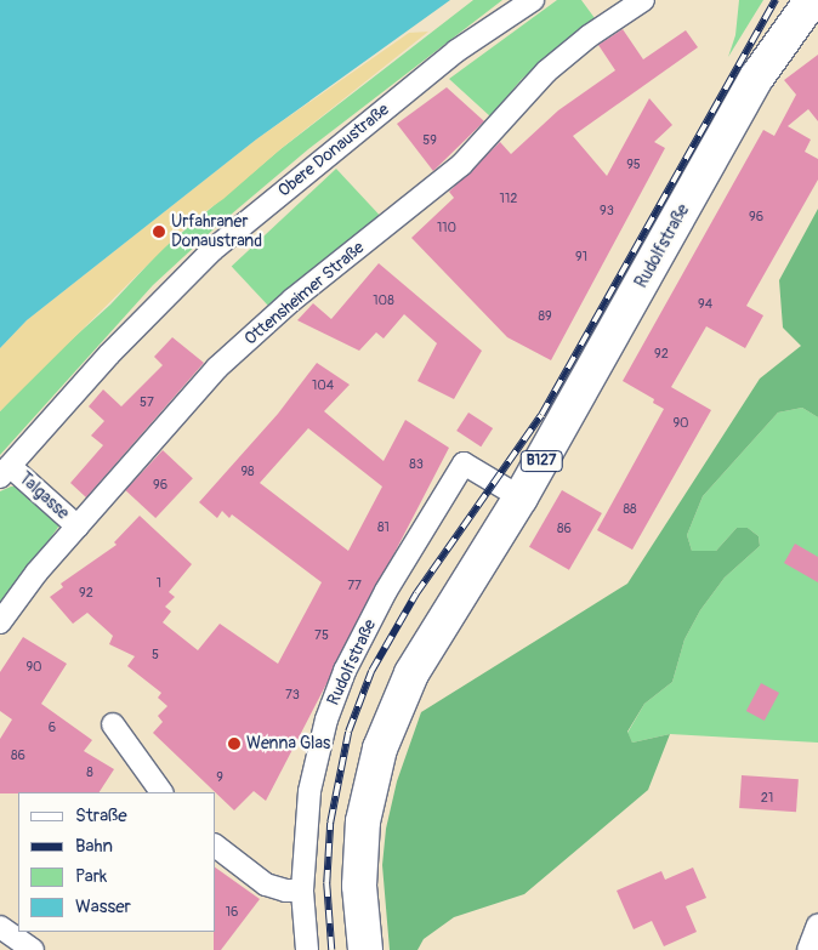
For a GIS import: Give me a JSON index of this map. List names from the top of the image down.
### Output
{
  "streets": {
    "main road": ["Rudolfstraße", "B127"],
    "street": ["Obere Donaustraße", "Ottensheimer Straße", "Talgasse"]
  },
  "crossings": [
    ["Obere Donaustraße", "Talgasse"],
    ["Ottensheimer Straße", "Talgasse"]
  ],
  "places": ["Urfahraner Donaustrand", "Wenna Glas"],
  "house_numbers": [
    "59",
    "95",
    "112",
    "93",
    "96",
    "110",
    "91",
    "108",
    "94",
    "89",
    "92",
    "104",
    "57",
    "90",
    "83",
    "98",
    "96",
    "88",
    "81",
    "86",
    "1",
    "77",
    "92",
    "75",
    "5",
    "90",
    "73",
    "6",
    "86",
    "8",
    "9",
    "21",
    "16"
  ],
  "legend": [
    "Straße",
    "Bahn",
    "Park",
    "Wasser"
  ]
}
